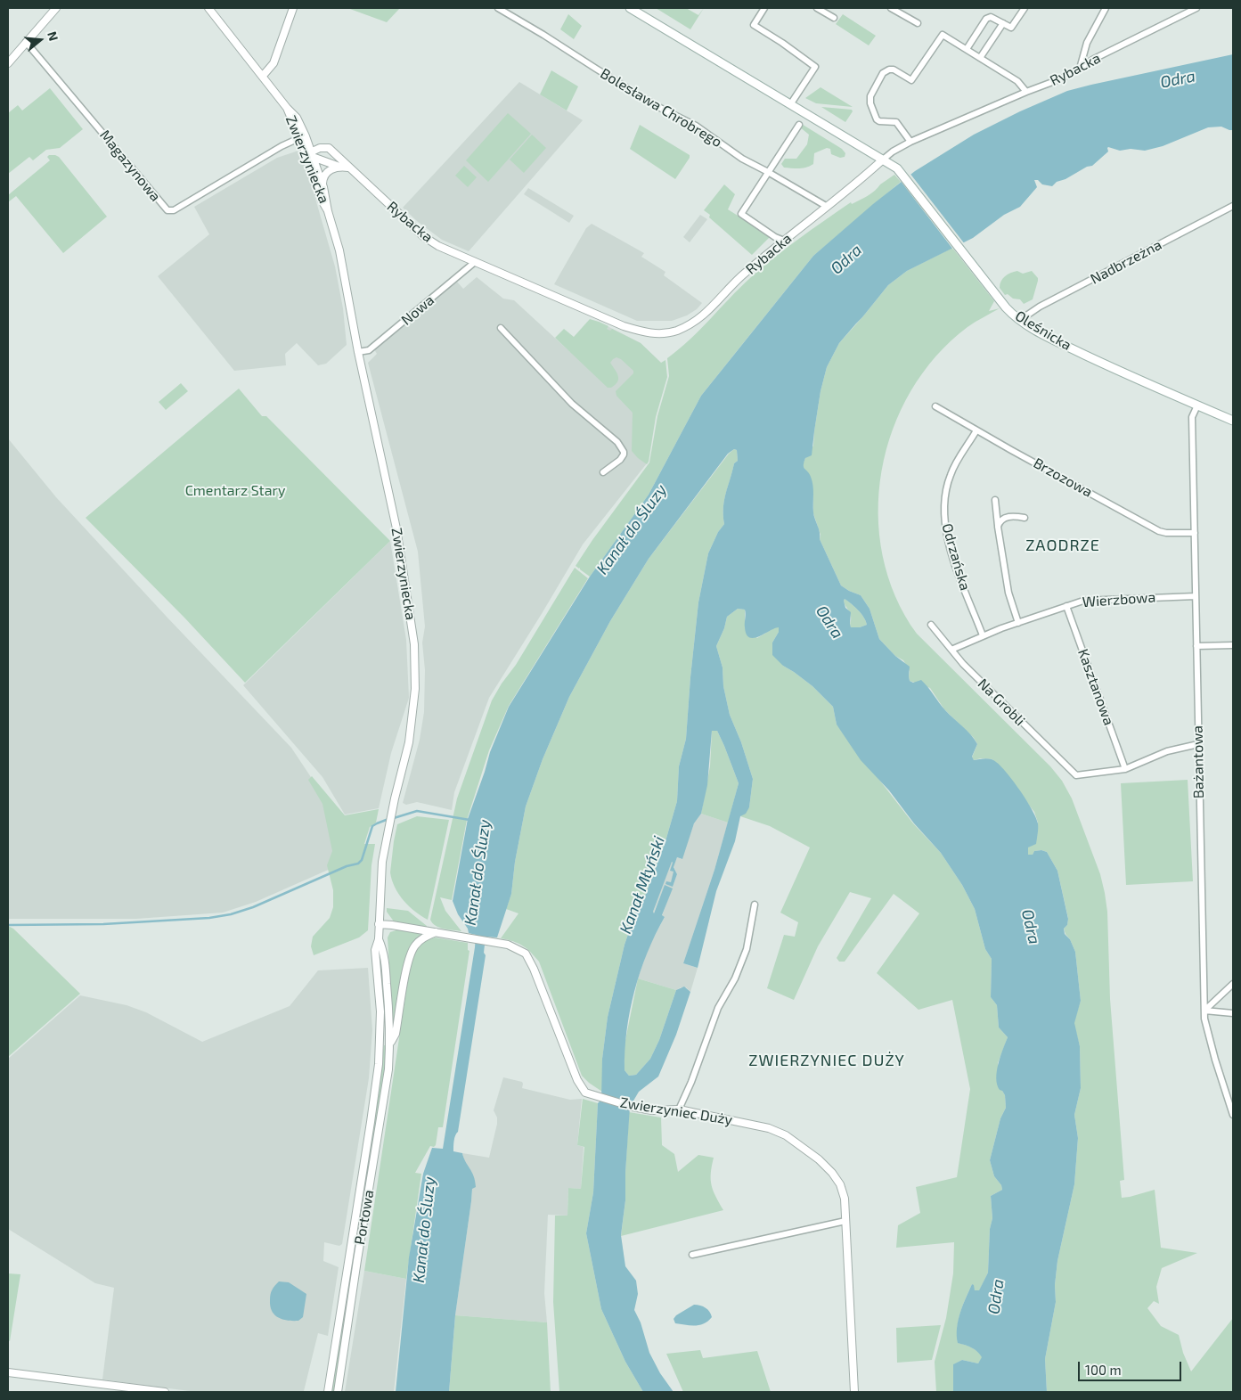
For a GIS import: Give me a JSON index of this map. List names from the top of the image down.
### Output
{
  "streets": {
    "main road": ["Oleśnicka"],
    "street": [
      "Rybacka",
      "Bolesława Chrobrego",
      "Zwierzyniecka",
      "Magazynowa",
      "Nadbrzeżna",
      "Nowa",
      "Brzozowa",
      "Odrzańska",
      "Wierzbowa",
      "Kasztanowa",
      "Na Grobli",
      "Bażantowa",
      "Zwierzyniec Duży",
      "Portowa"
    ]
  },
  "crossings": [
    ["Rybacka", "Bolesława Chrobrego"],
    ["Rybacka", "Zwierzyniecka"],
    ["Rybacka", "Nowa"],
    ["Rybacka", "Oleśnicka"],
    ["Zwierzyniecka", "Magazynowa"],
    ["Zwierzyniecka", "Nowa"],
    ["Zwierzyniecka", "Zwierzyniec Duży"],
    ["Zwierzyniecka", "Portowa"],
    ["Nadbrzeżna", "Oleśnicka"],
    ["Oleśnicka", "Bażantowa"],
    ["Brzozowa", "Odrzańska"],
    ["Brzozowa", "Bażantowa"],
    ["Odrzańska", "Wierzbowa"],
    ["Wierzbowa", "Kasztanowa"],
    ["Wierzbowa", "Na Grobli"],
    ["Wierzbowa", "Bażantowa"],
    ["Kasztanowa", "Na Grobli"]
  ],
  "districts": ["ZAODRZE", "ZWIERZYNIEC DUŻY"],
  "water": ["Odra", "Kanał do Śluzy", "Kanał Młyński"],
  "parks": ["Cmentarz Stary"],
  "scale_bar": "100 m",
  "north": "right"
}
